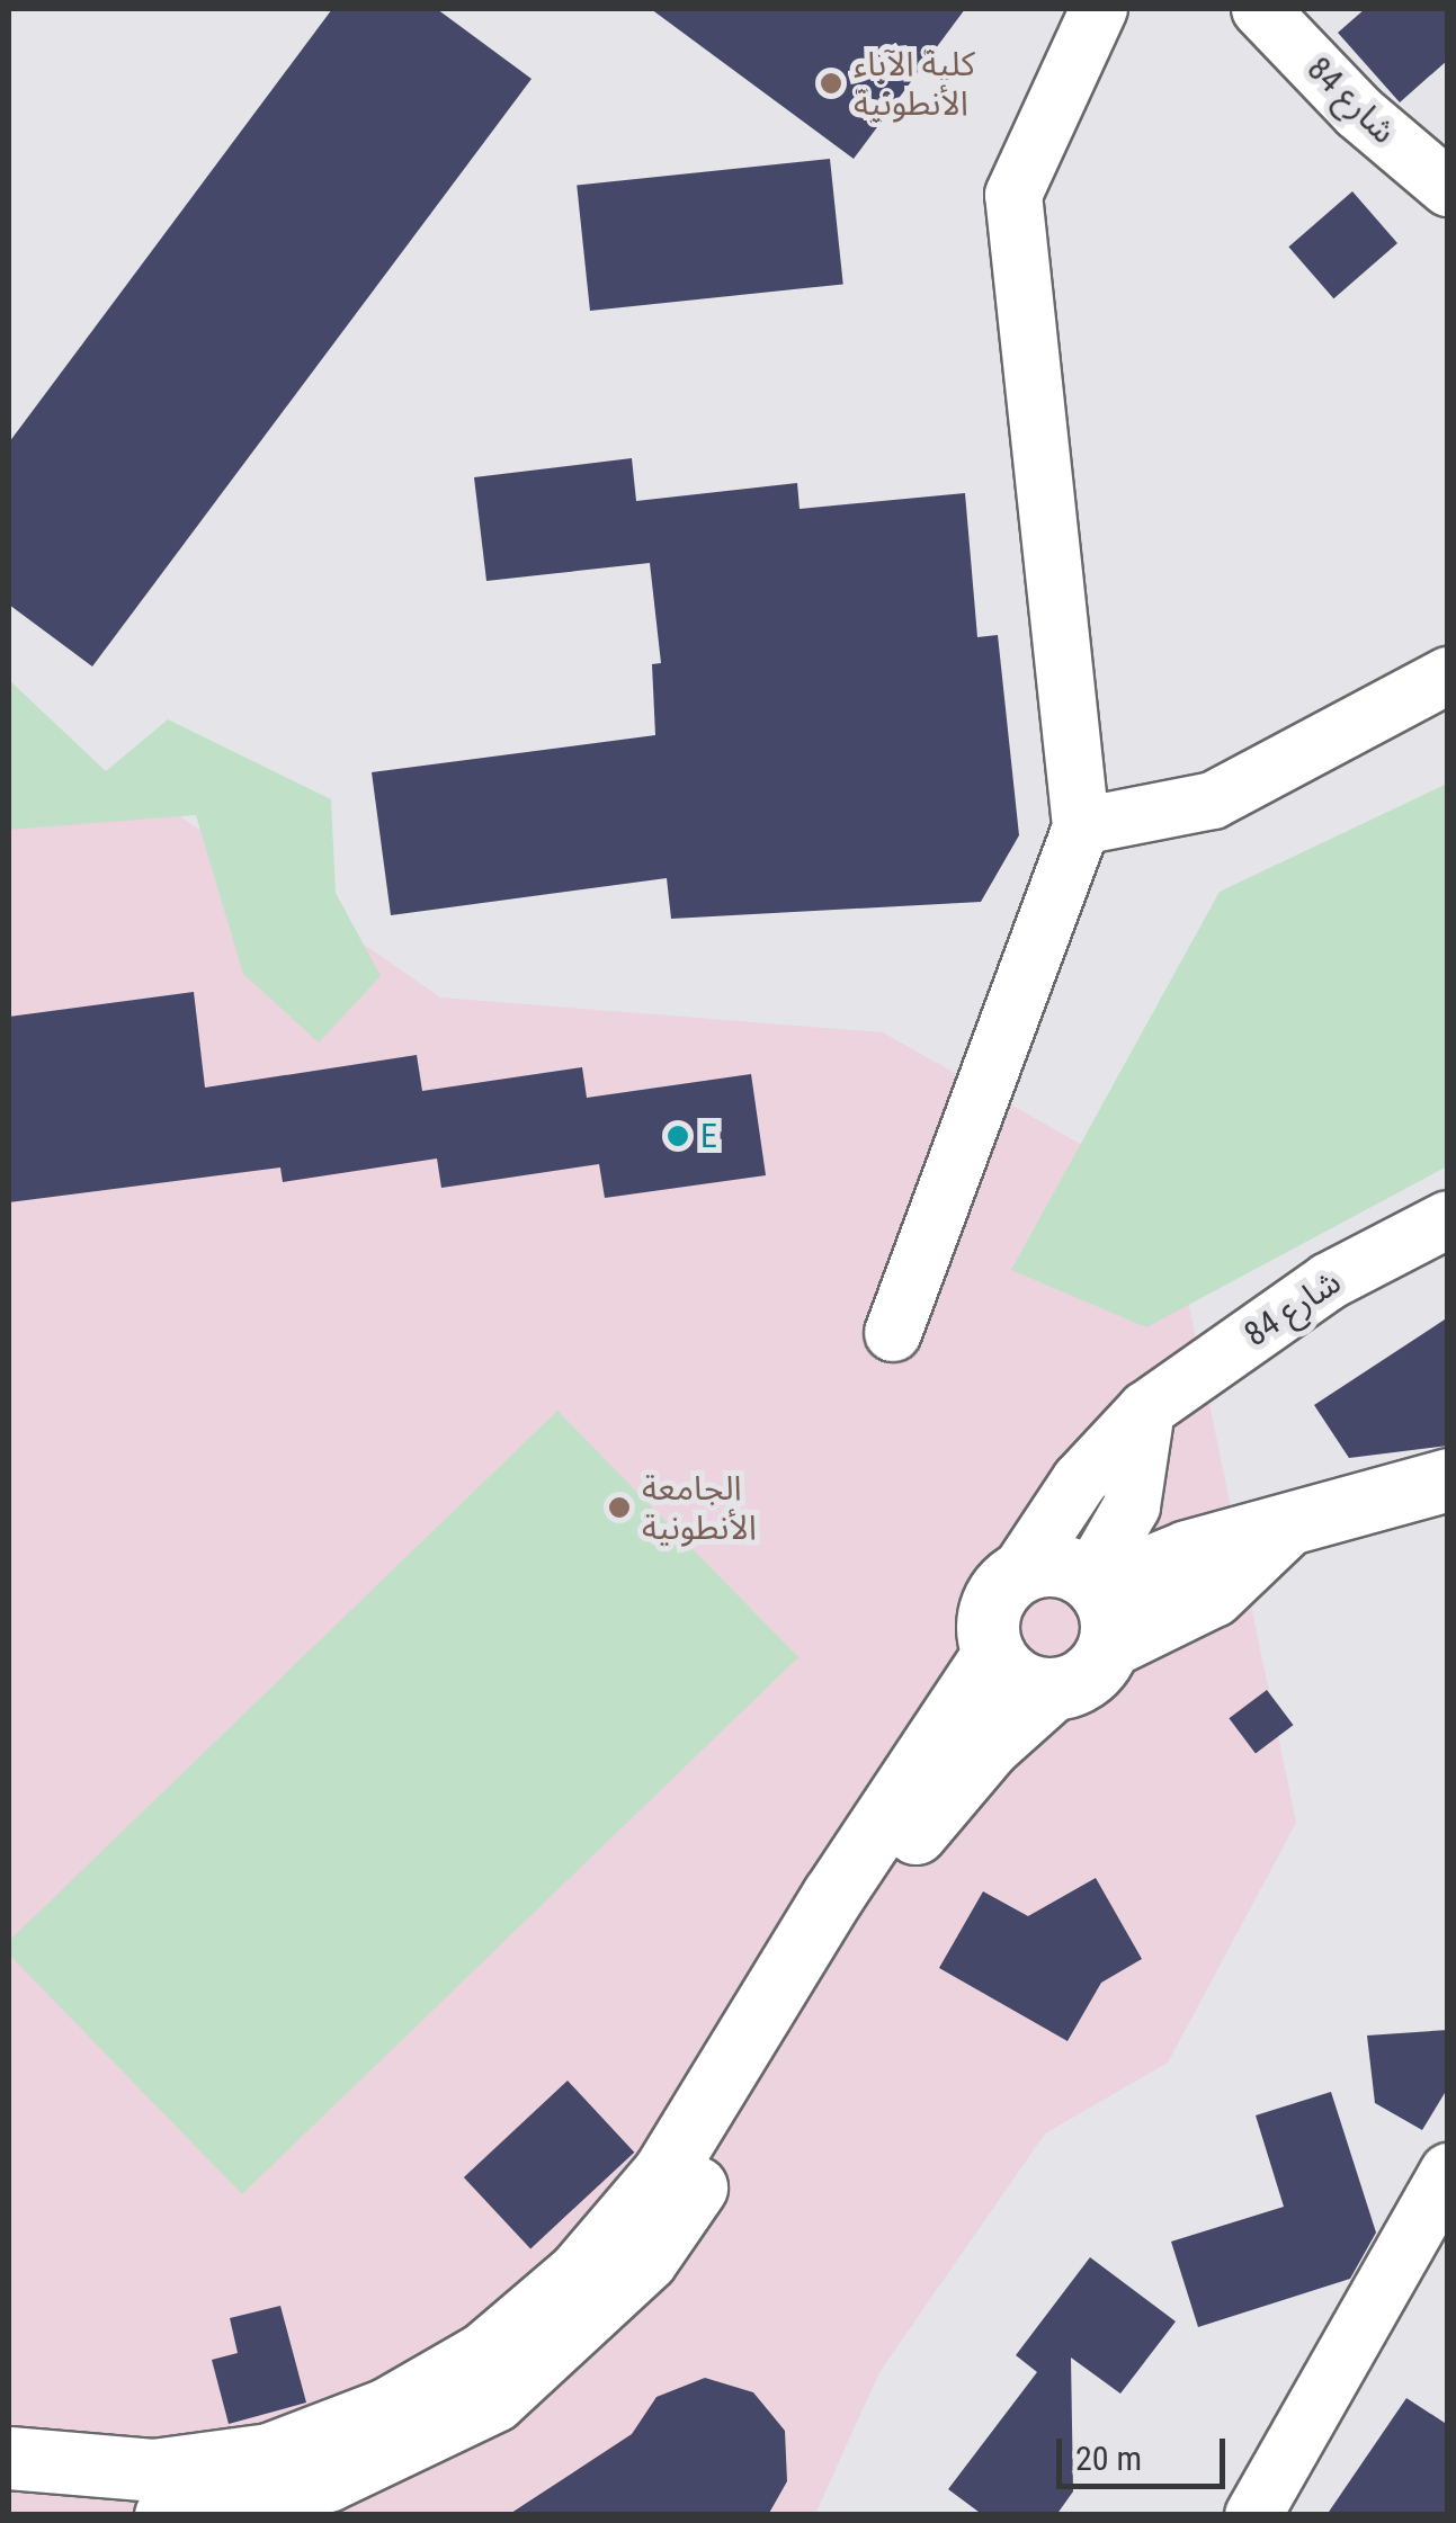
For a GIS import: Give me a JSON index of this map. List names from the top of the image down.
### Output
{
  "streets": {
    "street": ["شارع 84"]
  },
  "places": ["كلية الآباء الأنطونية", "E", "الجامعة الأنطونية"],
  "scale_bar": "20 m"
}
